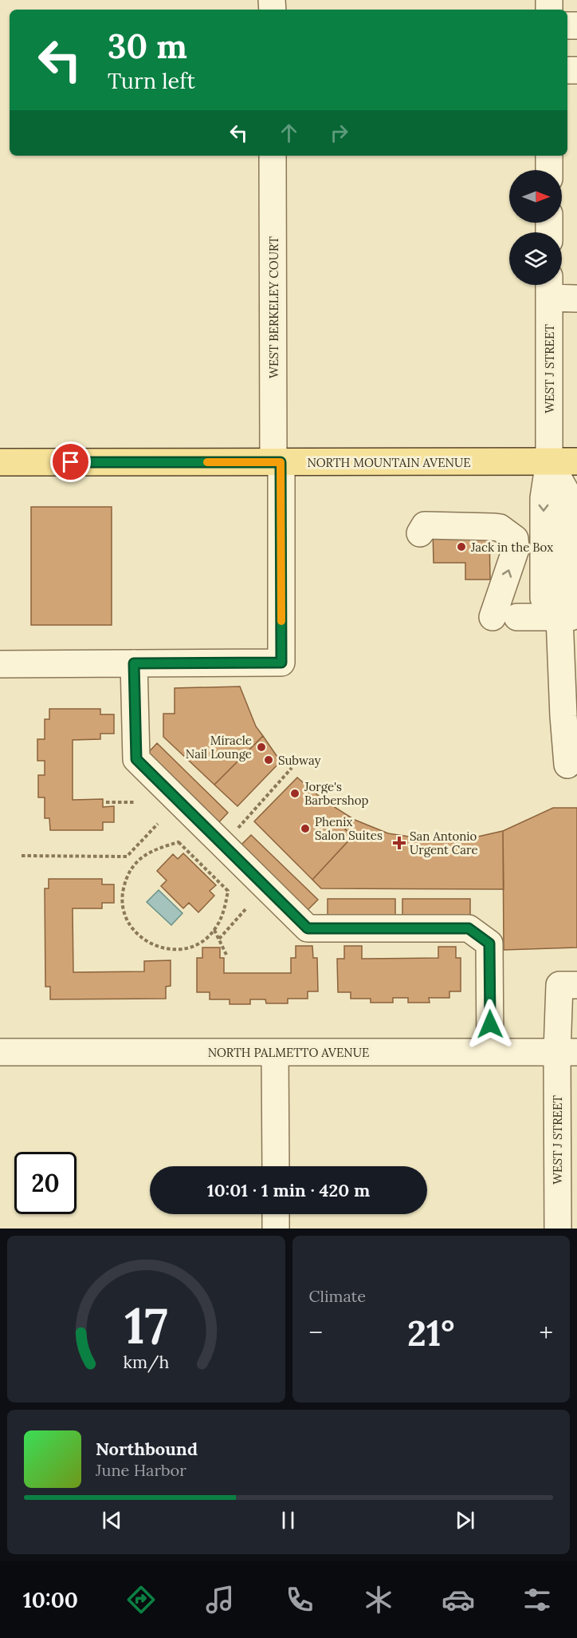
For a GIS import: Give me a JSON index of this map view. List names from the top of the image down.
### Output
{
  "streets": {
    "main road": ["NORTH MOUNTAIN AVENUE"],
    "street": ["WEST BERKELEY COURT", "WEST J STREET", "NORTH PALMETTO AVENUE"]
  },
  "crossings": [
    ["WEST BERKELEY COURT", "NORTH MOUNTAIN AVENUE"],
    ["WEST J STREET", "NORTH MOUNTAIN AVENUE"],
    ["WEST J STREET", "NORTH PALMETTO AVENUE"]
  ],
  "places": {
    "other": [
      "Jack in the Box",
      "Miracle Nail Lounge",
      "Subway",
      "Jorge's Barbershop",
      "Phenix Salon Suites"
    ],
    "health": ["San Antonio Urgent Care"]
  },
  "north": "right",
  "page": {
    "turn": ["30 m", "Turn left"],
    "limit": "20",
    "trip": "10:01 · 1 min · 420 m",
    "tile": "Climate",
    "heat": ["−", "21°", "+"],
    "song": ["Northbound", "June Harbor"],
    "tabs": "10:00",
    "gauge": ["17", "km/h"]
  }
}
